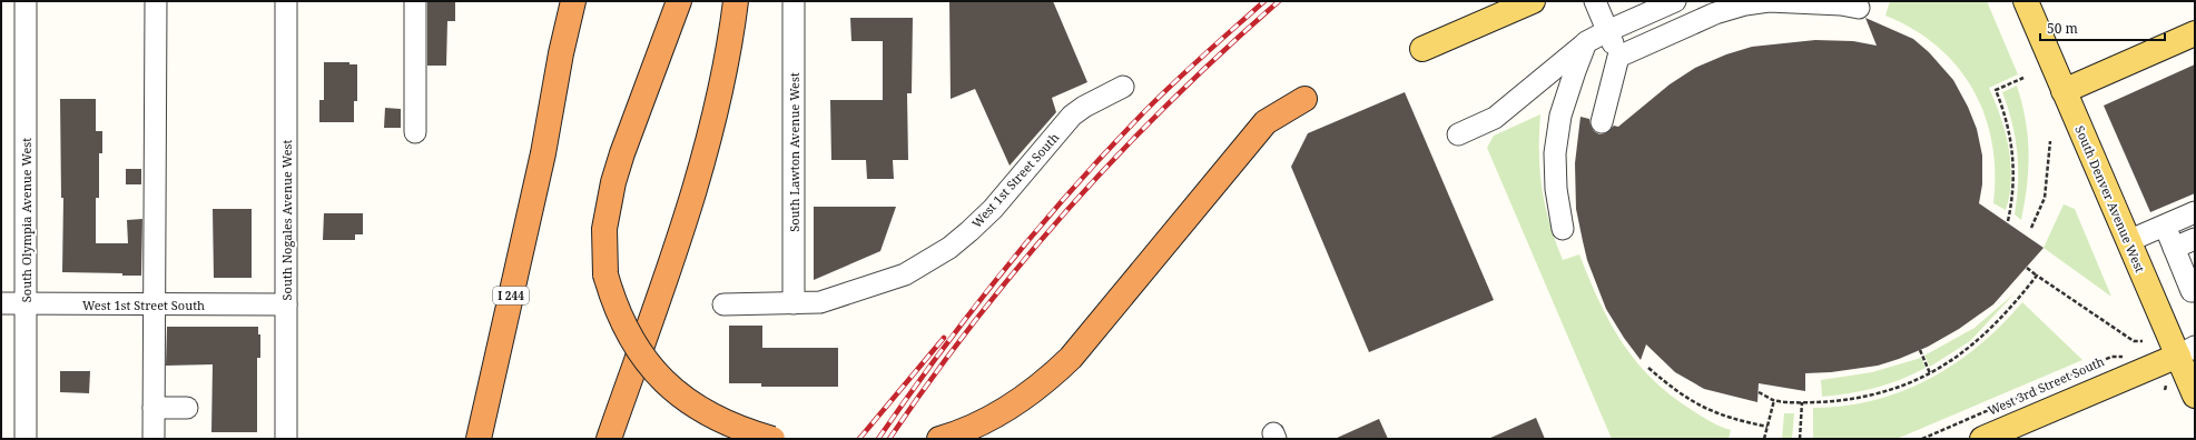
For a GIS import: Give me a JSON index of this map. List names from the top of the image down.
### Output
{
  "streets": {
    "highway": ["I 244"],
    "main road": ["South Denver Avenue West", "West 3rd Street South"],
    "street": [
      "South Lawton Avenue West",
      "West 1st Street South",
      "South Olympia Avenue West",
      "South Nogales Avenue West"
    ]
  },
  "crossings": [
    ["South Lawton Avenue West", "West 1st Street South"],
    ["West 1st Street South", "South Olympia Avenue West"],
    ["West 1st Street South", "South Nogales Avenue West"],
    ["South Denver Avenue West", "West 3rd Street South"]
  ],
  "scale_bar": "50 m"
}
